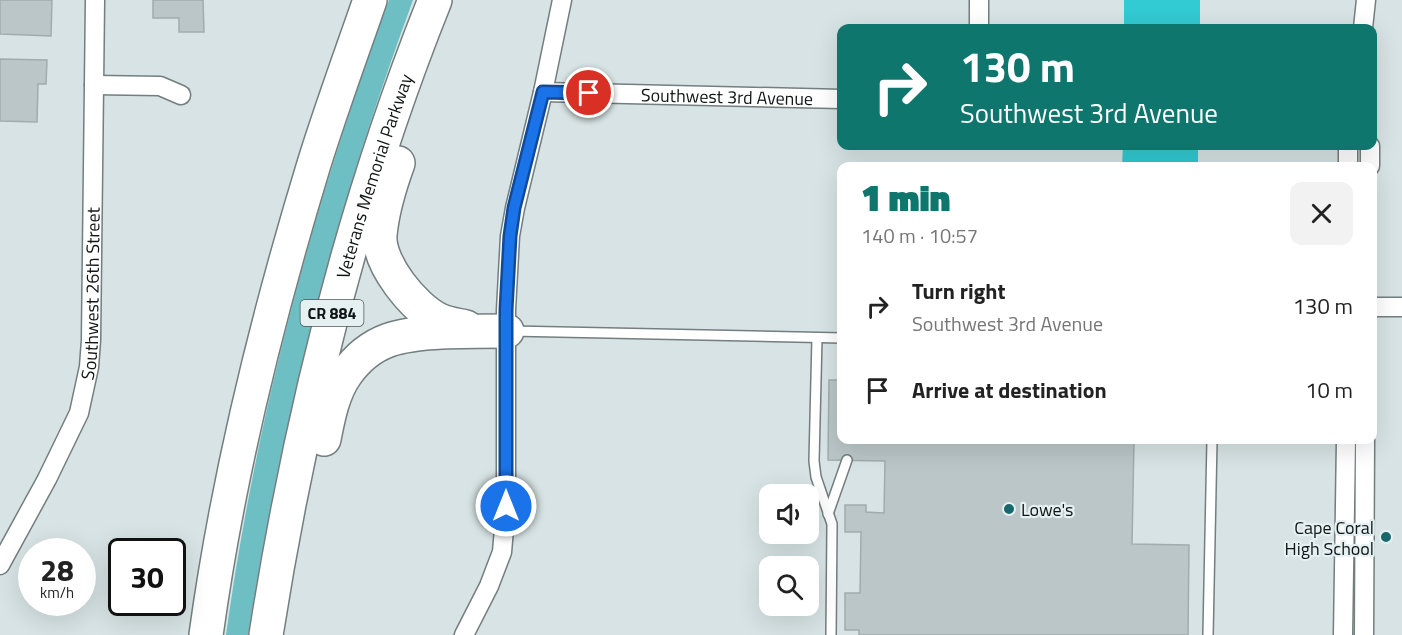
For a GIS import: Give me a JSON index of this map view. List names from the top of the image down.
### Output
{
  "streets": {
    "highway": ["Veterans Memorial Parkway", "CR 884"],
    "street": ["Southwest 3rd Avenue", "Southwest 26th Street"]
  },
  "places": ["Lowe's", "Cape Coral High School"],
  "page": {
    "turn": ["130 m", "Southwest 3rd Avenue"],
    "heading": ["1 min", "140 m · 10:57"],
    "list": [
      {
        "name": "Turn right",
        "note": "Southwest 3rd Avenue",
        "value": "130 m"
      },
      {
        "name": "Arrive at destination",
        "value": "10 m"
      }
    ],
    "speed": "28 km/h",
    "limit": "30"
  }
}
